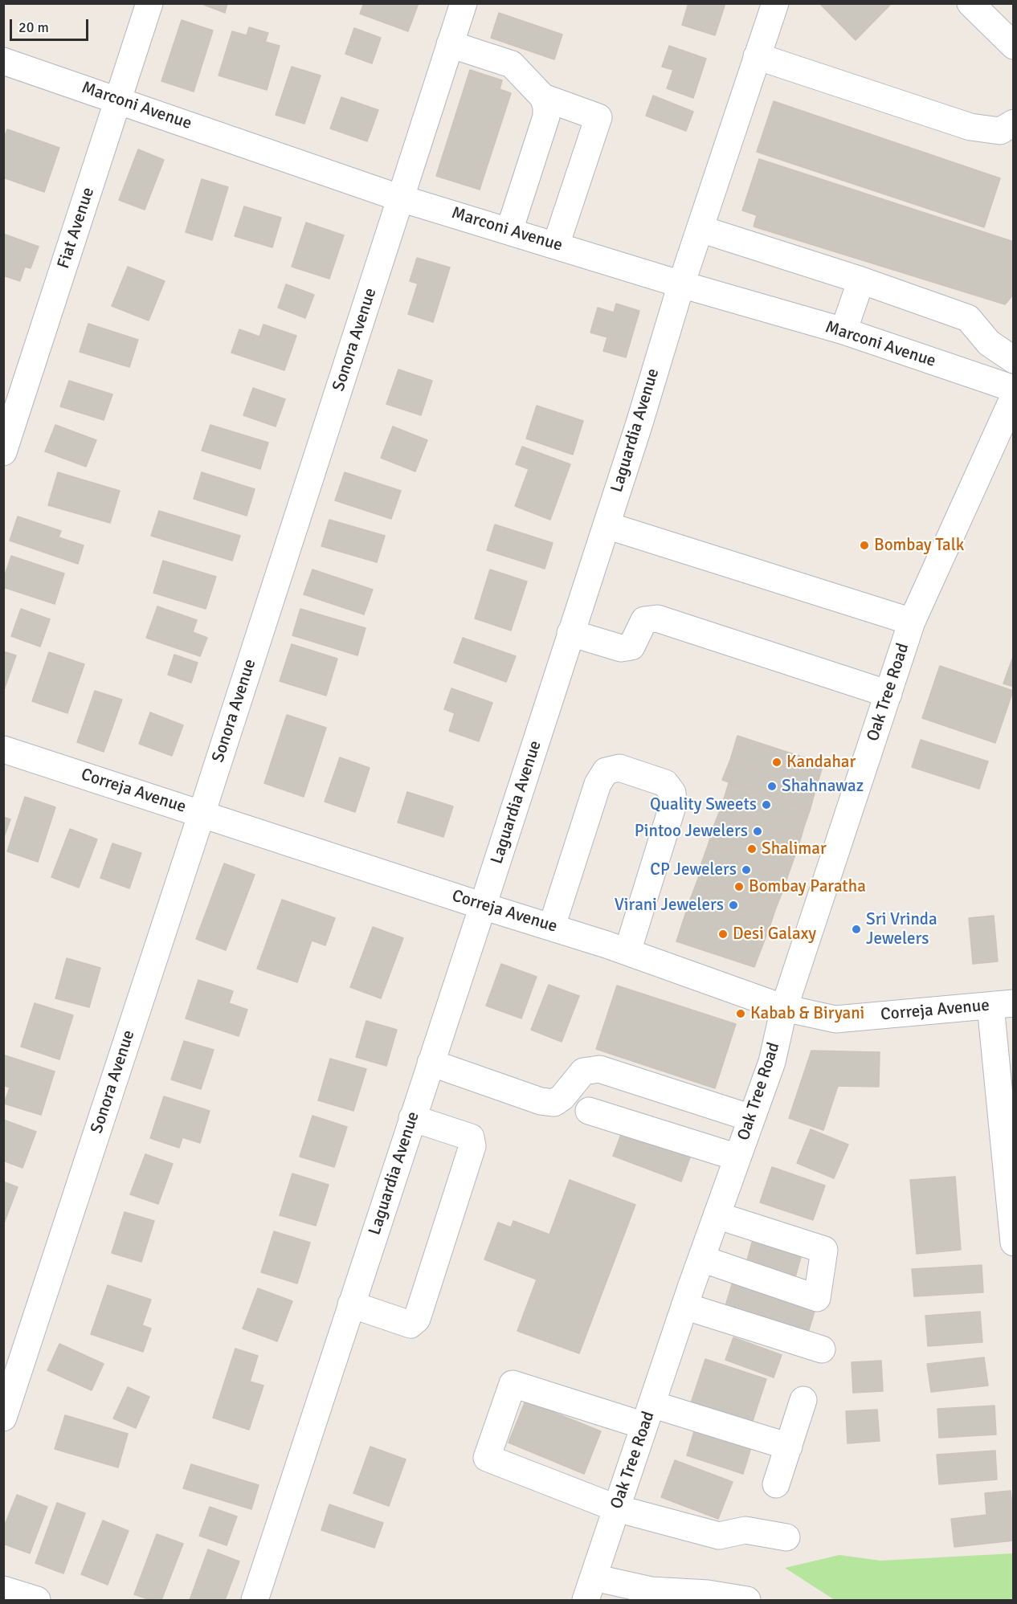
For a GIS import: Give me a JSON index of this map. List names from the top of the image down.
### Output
{
  "streets": {
    "street": [
      "Marconi Avenue",
      "Fiat Avenue",
      "Sonora Avenue",
      "Laguardia Avenue",
      "Oak Tree Road",
      "Correja Avenue"
    ]
  },
  "crossings": [
    ["Marconi Avenue", "Fiat Avenue"],
    ["Marconi Avenue", "Sonora Avenue"],
    ["Marconi Avenue", "Laguardia Avenue"],
    ["Sonora Avenue", "Correja Avenue"],
    ["Laguardia Avenue", "Correja Avenue"],
    ["Oak Tree Road", "Correja Avenue"]
  ],
  "places": [
    "Bombay Talk",
    "Kandahar",
    "Shahnawaz",
    "Quality Sweets",
    "Pintoo Jewelers",
    "Shalimar",
    "CP Jewelers",
    "Bombay Paratha",
    "Virani Jewelers",
    "Sri Vrinda Jewelers",
    "Desi Galaxy",
    "Kabab & Biryani"
  ],
  "scale_bar": "20 m"
}
